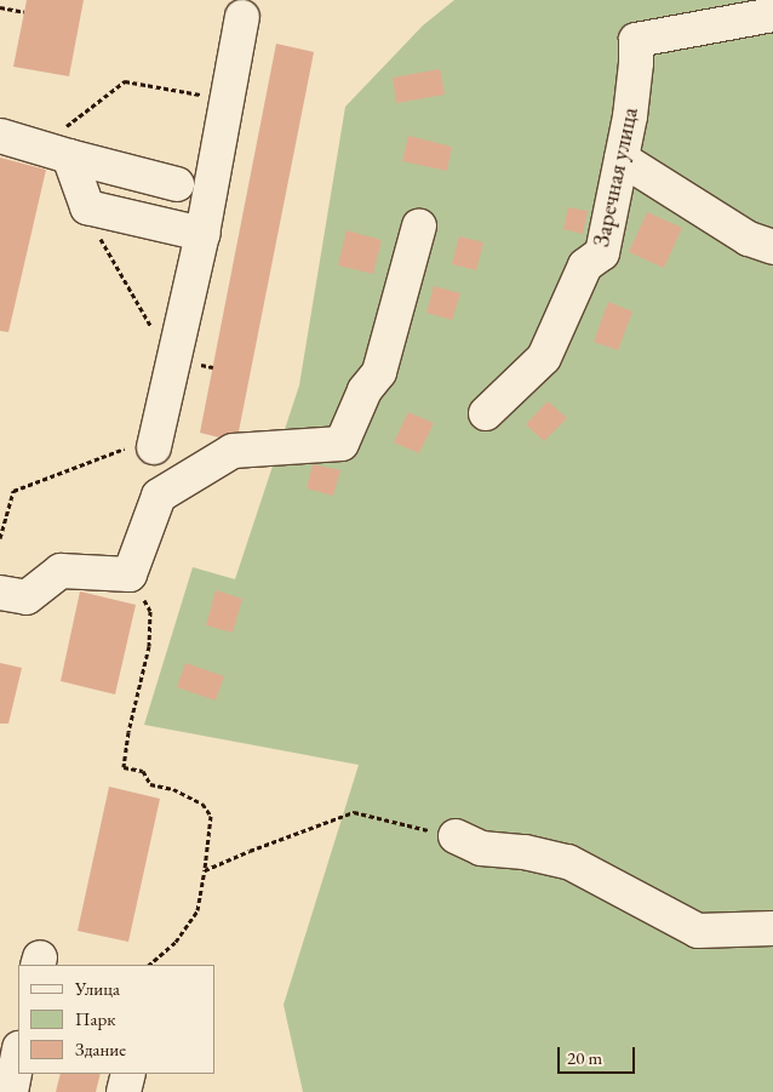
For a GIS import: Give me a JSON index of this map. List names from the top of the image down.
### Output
{
  "streets": {
    "lane": ["Заречная улица"]
  },
  "legend": ["Улица", "Парк", "Здание"],
  "scale_bar": "20 m"
}
